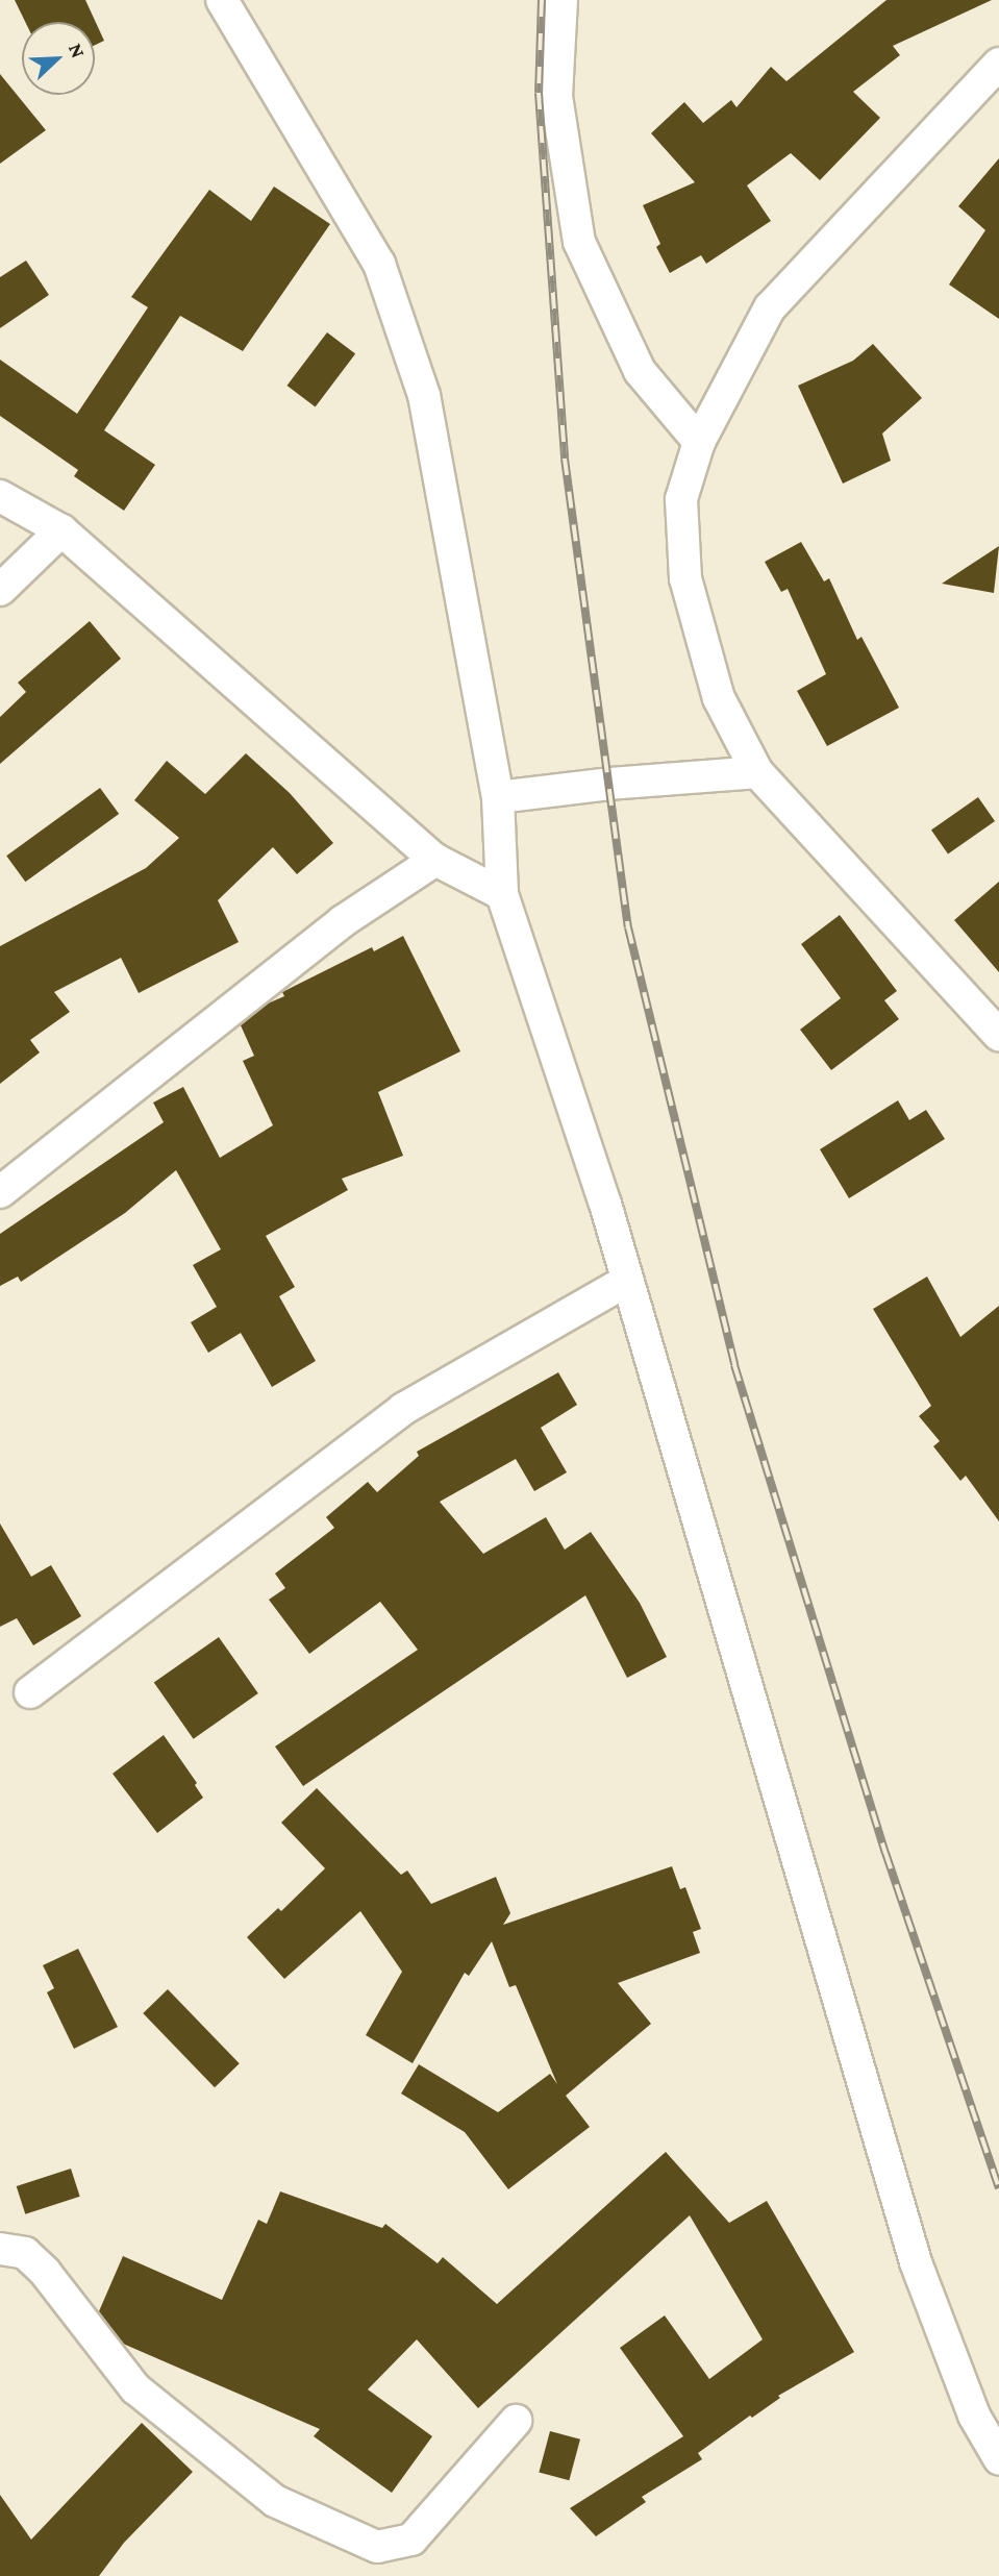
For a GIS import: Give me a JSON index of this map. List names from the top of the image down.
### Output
{
  "north": "top right"
}
